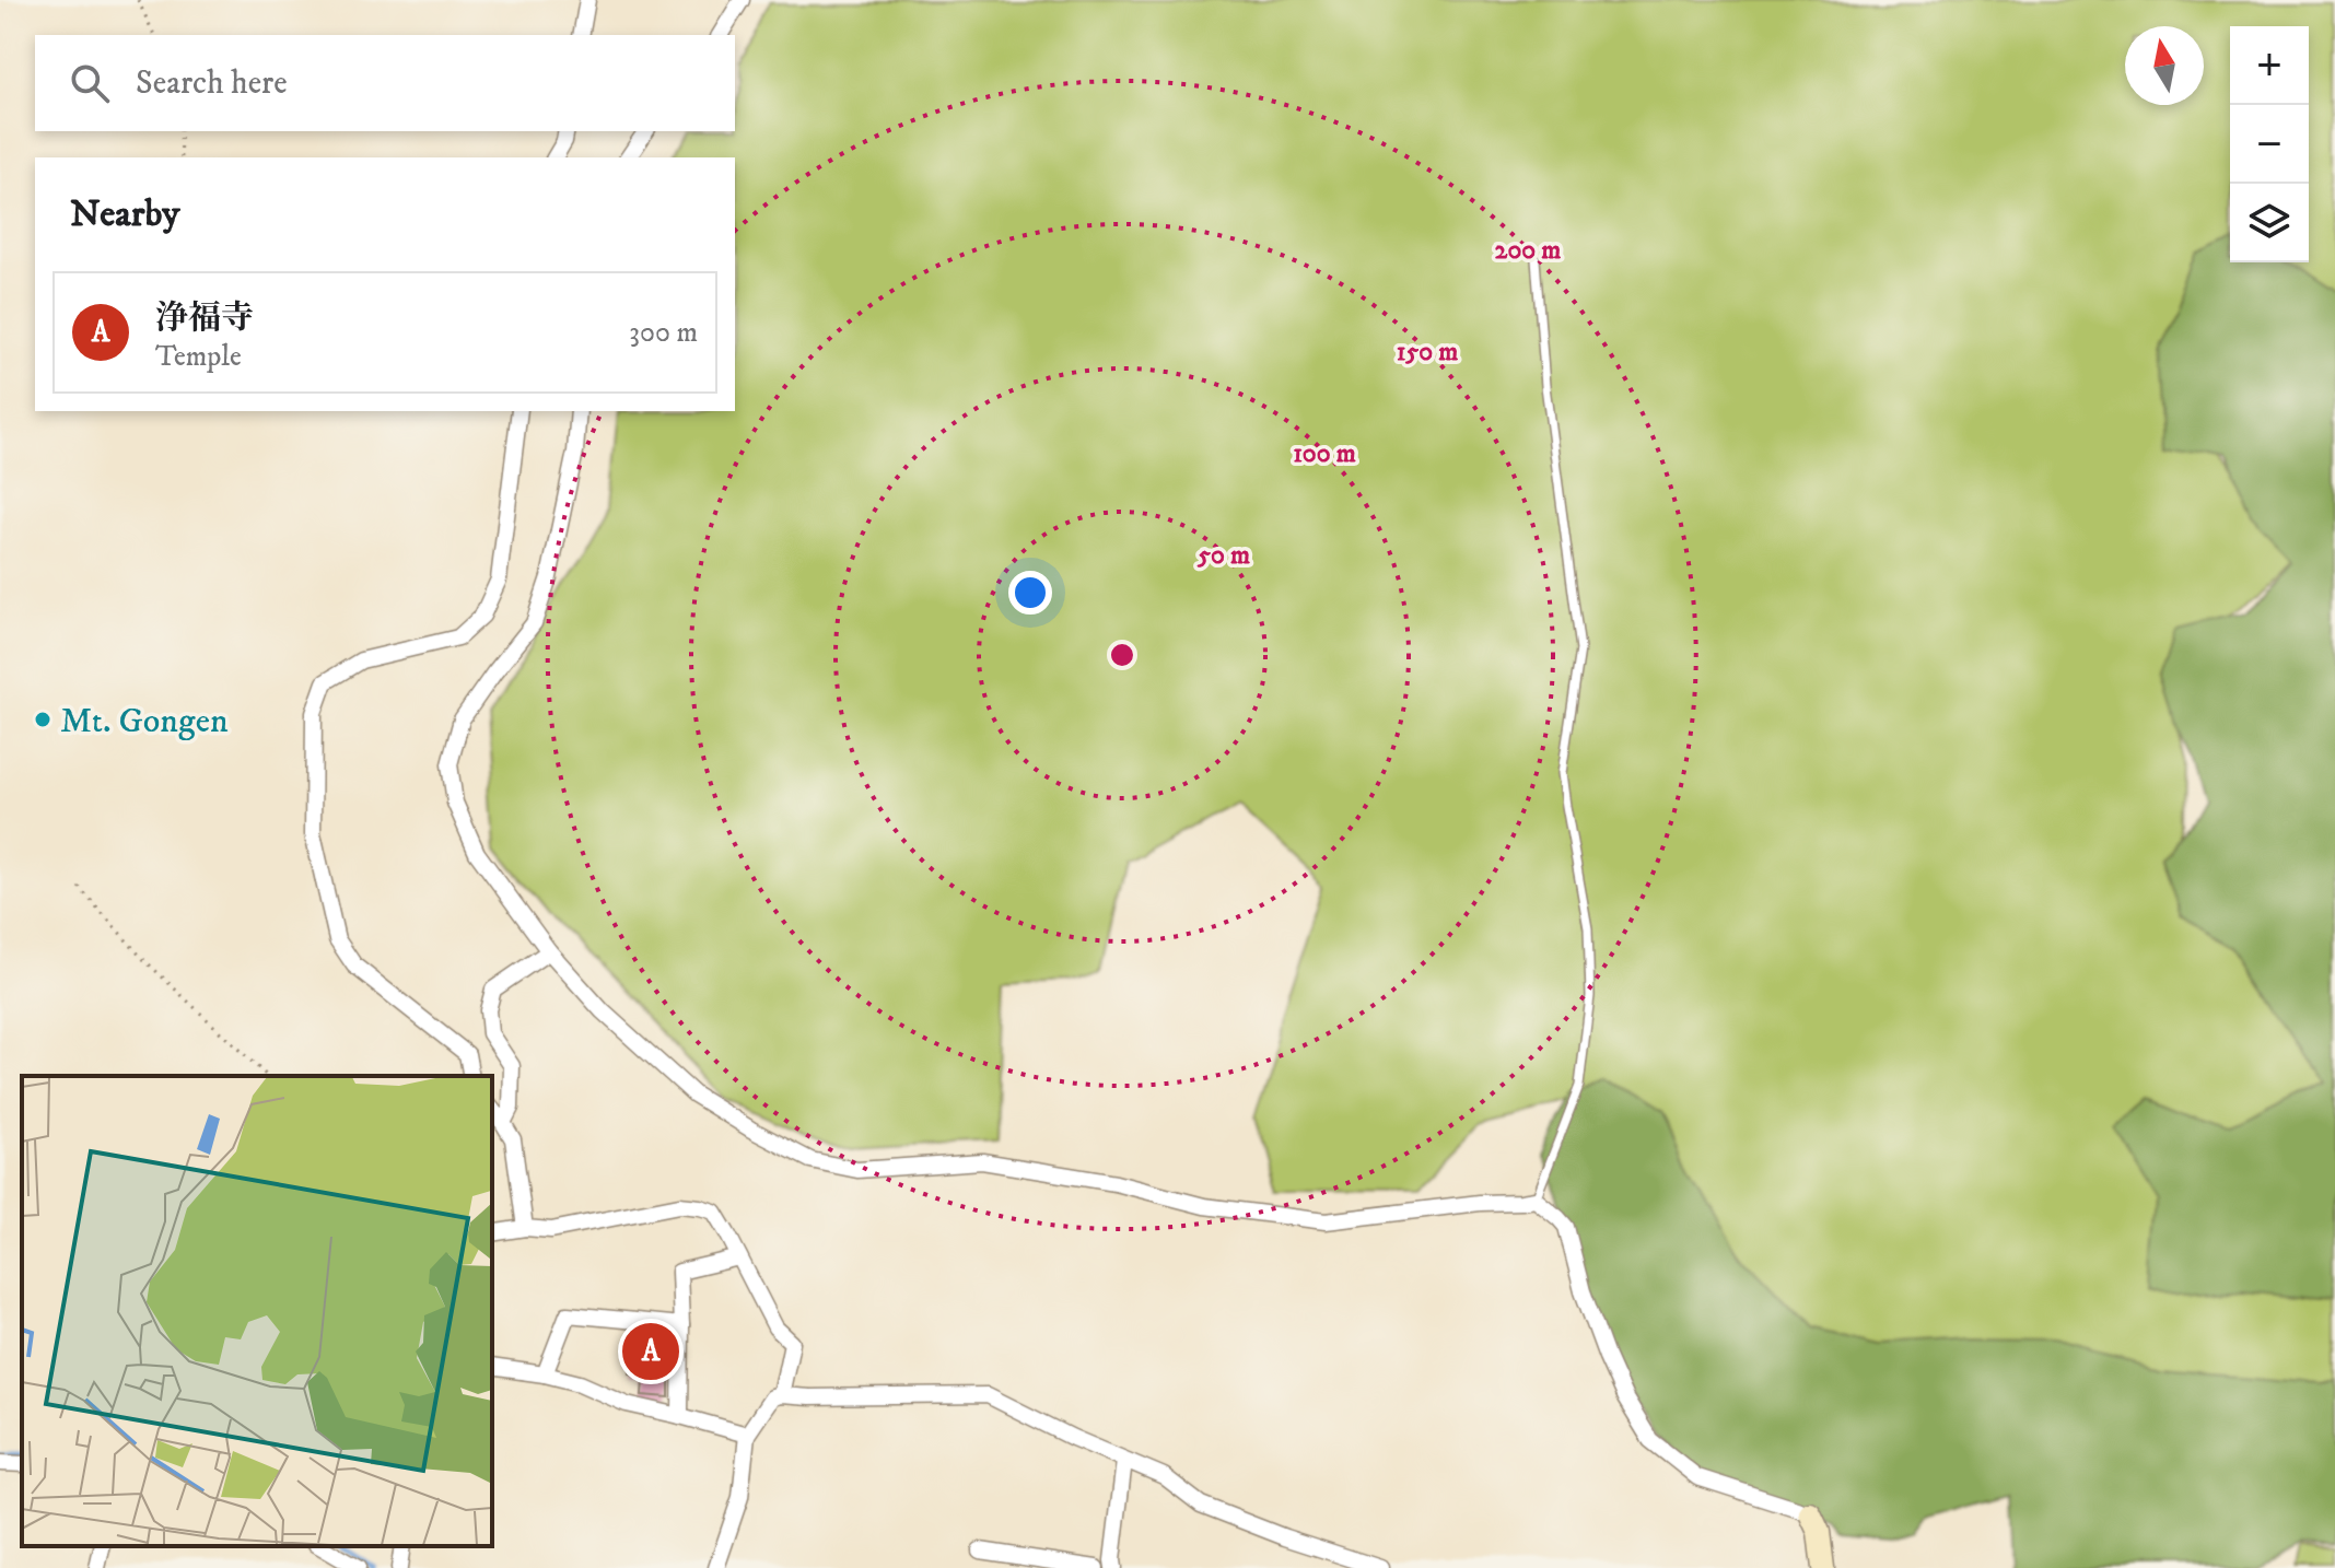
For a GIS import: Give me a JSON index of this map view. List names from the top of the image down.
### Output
{
  "places": ["Mt. Gongen"],
  "north": "top",
  "page": {
    "map_buttons": ["+", "−"],
    "search": "Search here",
    "heading": "Nearby",
    "list": [
      {
        "mark": "A",
        "name": "浄福寺",
        "note": "Temple",
        "value": "300 m"
      }
    ],
    "pins": "A"
  },
  "rings": [
    "200 m",
    "150 m",
    "100 m",
    "50 m"
  ]
}
